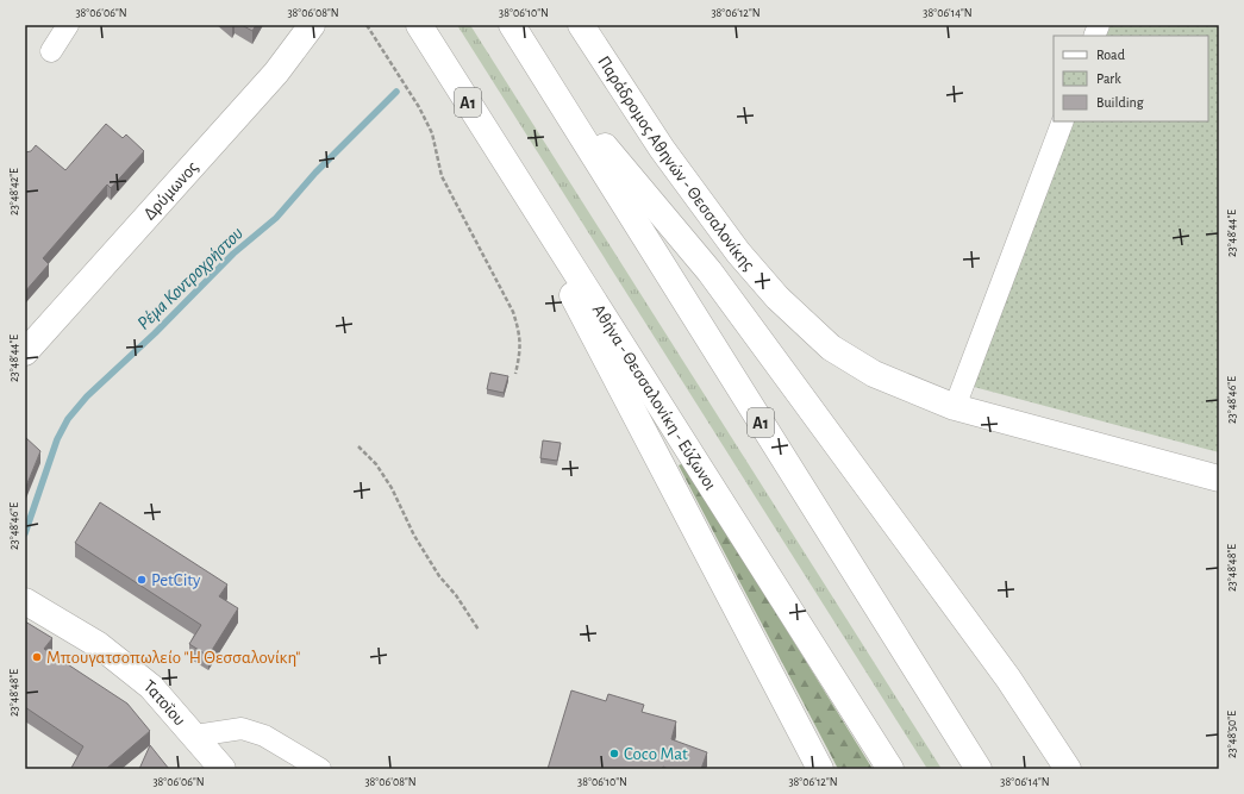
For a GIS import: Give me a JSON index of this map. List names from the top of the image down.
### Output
{
  "streets": {
    "main road": [
      "Α1",
      "Παράδρομος Αθηνών - Θεσσαλονίκης",
      "Δρύμωνος",
      "Αθήνα - Θεσσαλονίκη - Εύζωνοι",
      "Τατοΐου"
    ]
  },
  "water": ["Ρέμα Κοντροχρήστου"],
  "places": ["PetCity", "Μπουγατσοπωλείο \"Η Θεσσαλονίκη\"", "Coco Mat"],
  "legend": ["Road", "Park", "Building"],
  "coordinates": [
    "38°06'06\"N",
    "38°06'08\"N",
    "38°06'10\"N",
    "38°06'12\"N",
    "38°06'14\"N",
    "23°48'42\"E",
    "23°48'44\"E",
    "23°48'46\"E",
    "23°48'48\"E",
    "23°48'50\"E"
  ]
}
